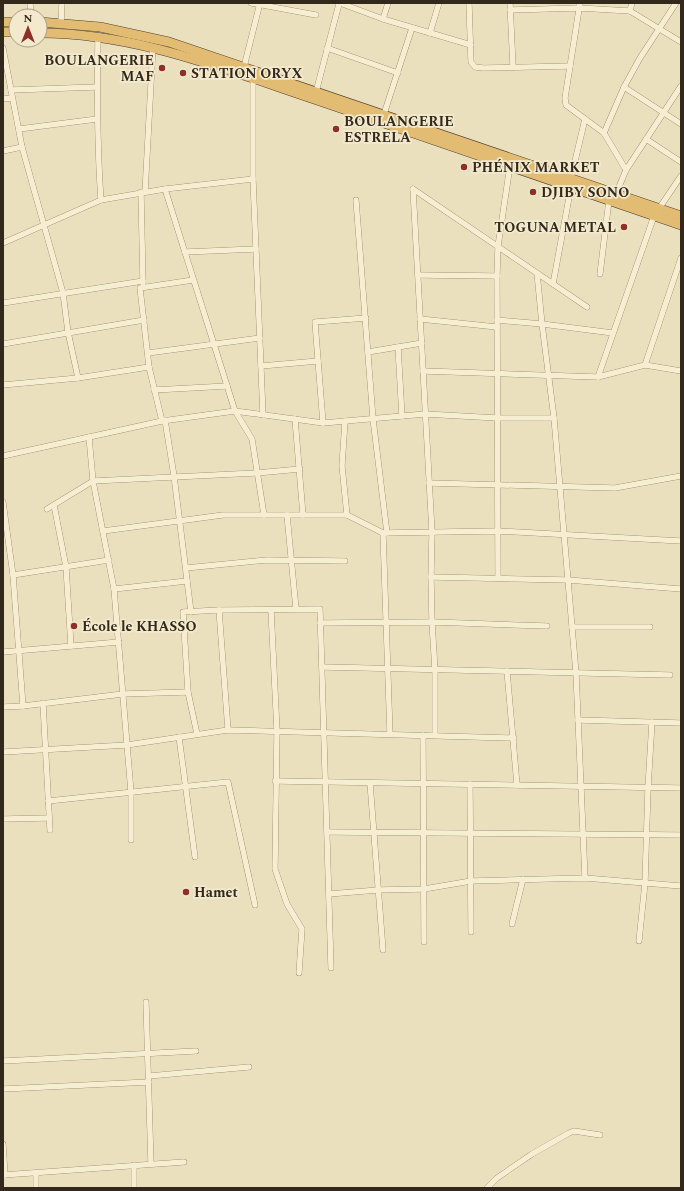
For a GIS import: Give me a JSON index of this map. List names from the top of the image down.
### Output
{
  "places": [
    "BOULANGERIE MAF",
    "STATION ORYX",
    "BOULANGERIE ESTRELA",
    "PHÉNIX MARKET",
    "DJIBY SONO",
    "TOGUNA METAL",
    "École le KHASSO",
    "Hamet"
  ],
  "north": "top"
}
